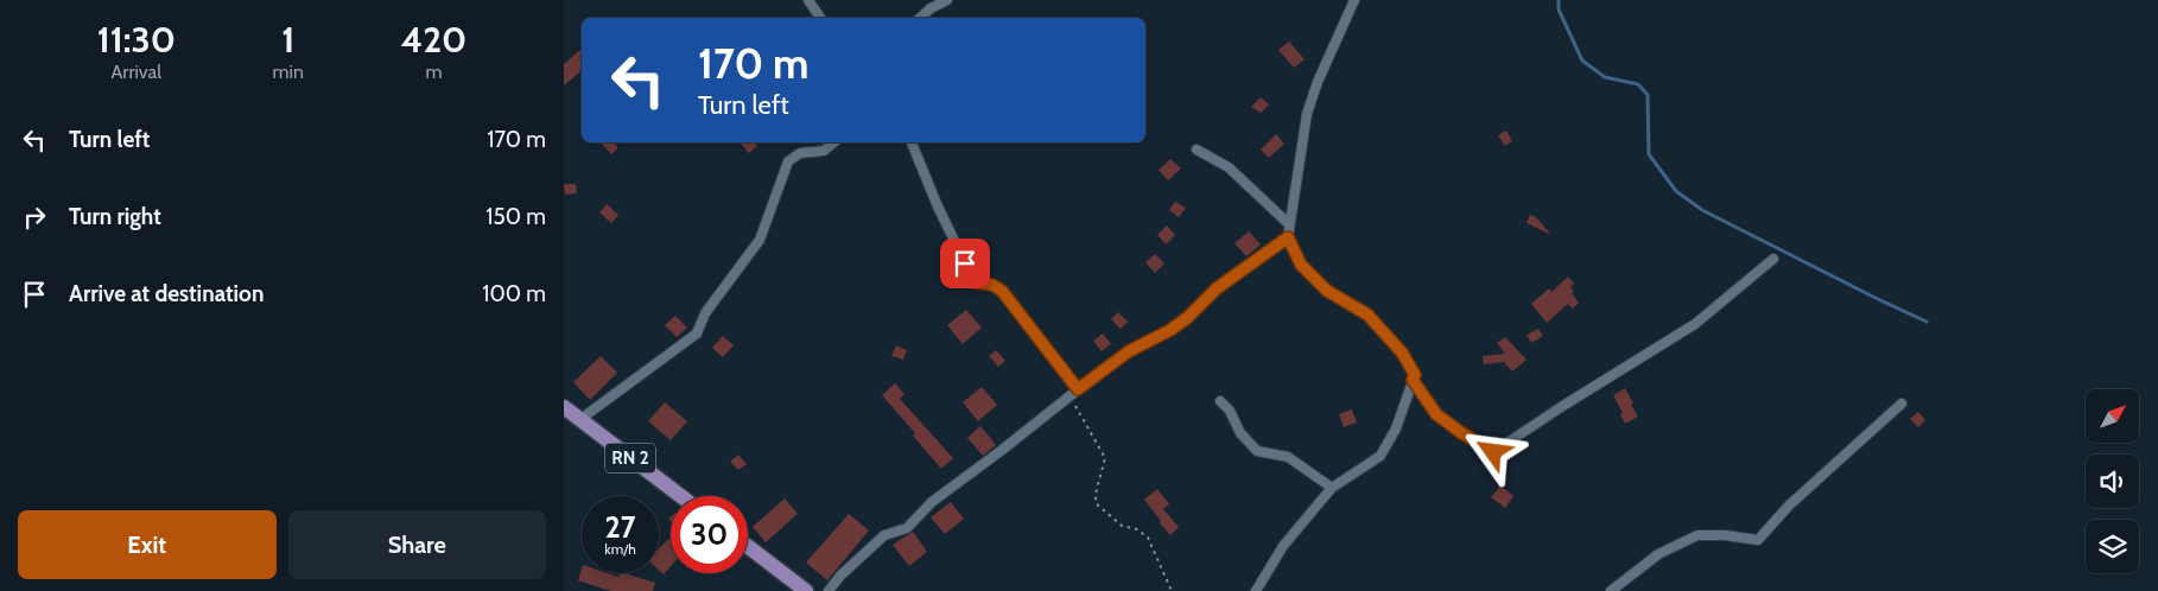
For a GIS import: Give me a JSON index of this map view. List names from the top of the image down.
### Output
{
  "streets": {
    "main road": ["RN 2"]
  },
  "north": "top right",
  "page": {
    "eta": [
      "11:30",
      "Arrival",
      "1",
      "min",
      "420",
      "m"
    ],
    "turn": ["170 m", "Turn left"],
    "list": [
      {
        "name": "Turn left",
        "value": "170 m"
      },
      {
        "name": "Turn right",
        "value": "150 m"
      },
      {
        "name": "Arrive at destination",
        "value": "100 m"
      }
    ],
    "speed": "27 km/h",
    "limit": "30",
    "buttons": ["Exit", "Share"]
  }
}
